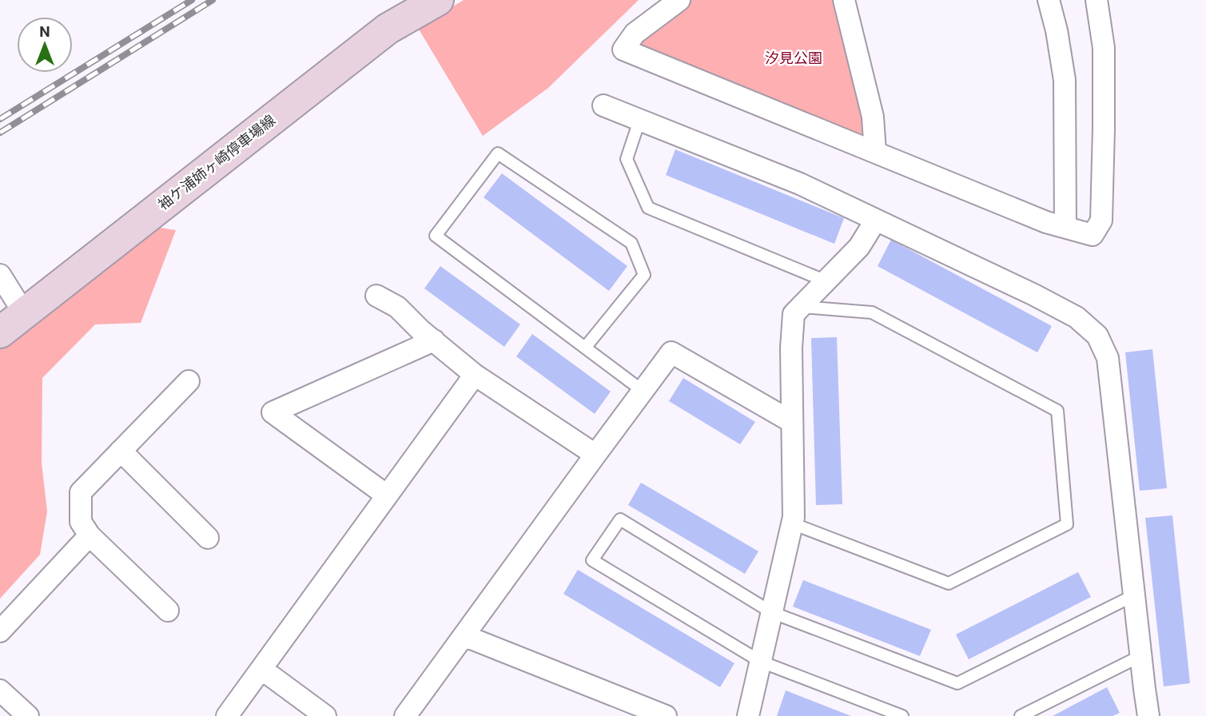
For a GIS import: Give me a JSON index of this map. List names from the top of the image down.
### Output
{
  "streets": {
    "main road": ["袖ケ浦姉ヶ崎停車場線"]
  },
  "parks": ["汐見公園"],
  "north": "top"
}
